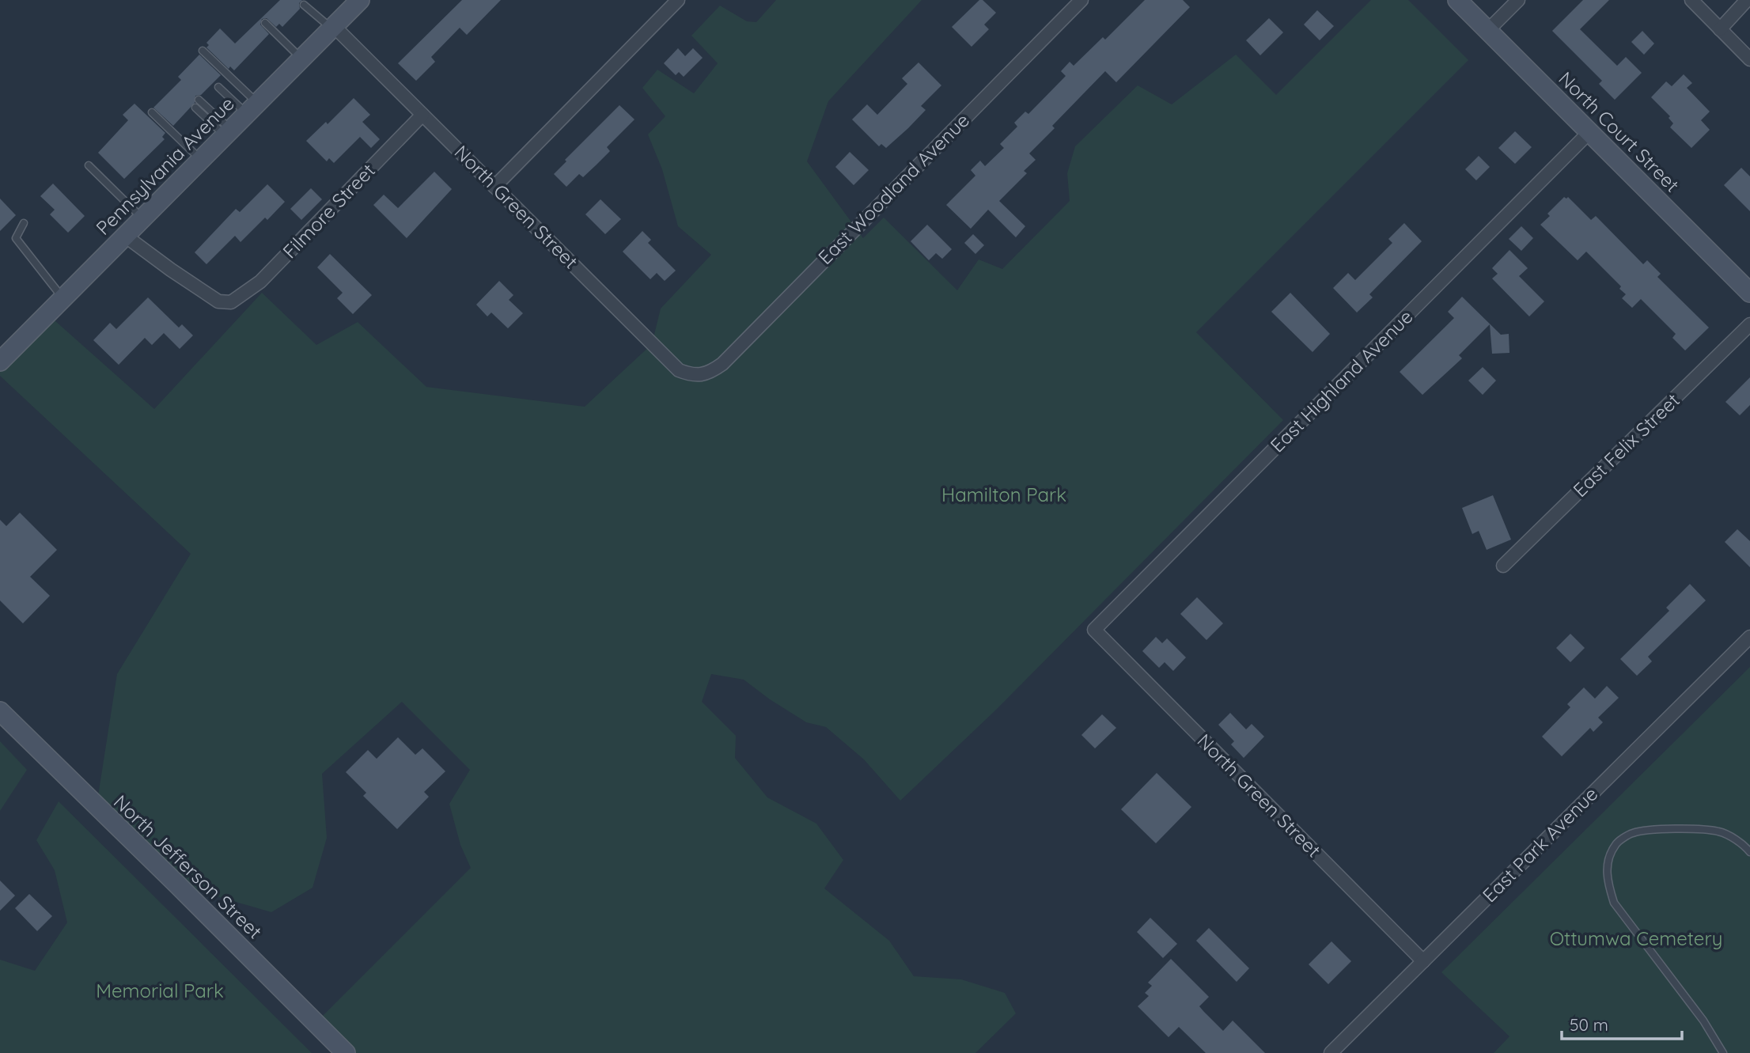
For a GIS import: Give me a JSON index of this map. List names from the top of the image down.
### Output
{
  "streets": {
    "main road": ["North Court Street", "Pennsylvania Avenue", "North Jefferson Street"],
    "street": [
      "East Woodland Avenue",
      "North Green Street",
      "Filmore Street",
      "East Highland Avenue",
      "East Felix Street",
      "East Park Avenue"
    ]
  },
  "crossings": [
    ["North Court Street", "East Highland Avenue"],
    ["Pennsylvania Avenue", "North Green Street"],
    ["Pennsylvania Avenue", "Filmore Street"],
    ["East Woodland Avenue", "North Green Street"],
    ["North Green Street", "Filmore Street"],
    ["North Green Street", "East Highland Avenue"],
    ["North Green Street", "East Park Avenue"]
  ],
  "parks": ["Hamilton Park", "Ottumwa Cemetery", "Memorial Park"],
  "scale_bar": "50 m"
}
